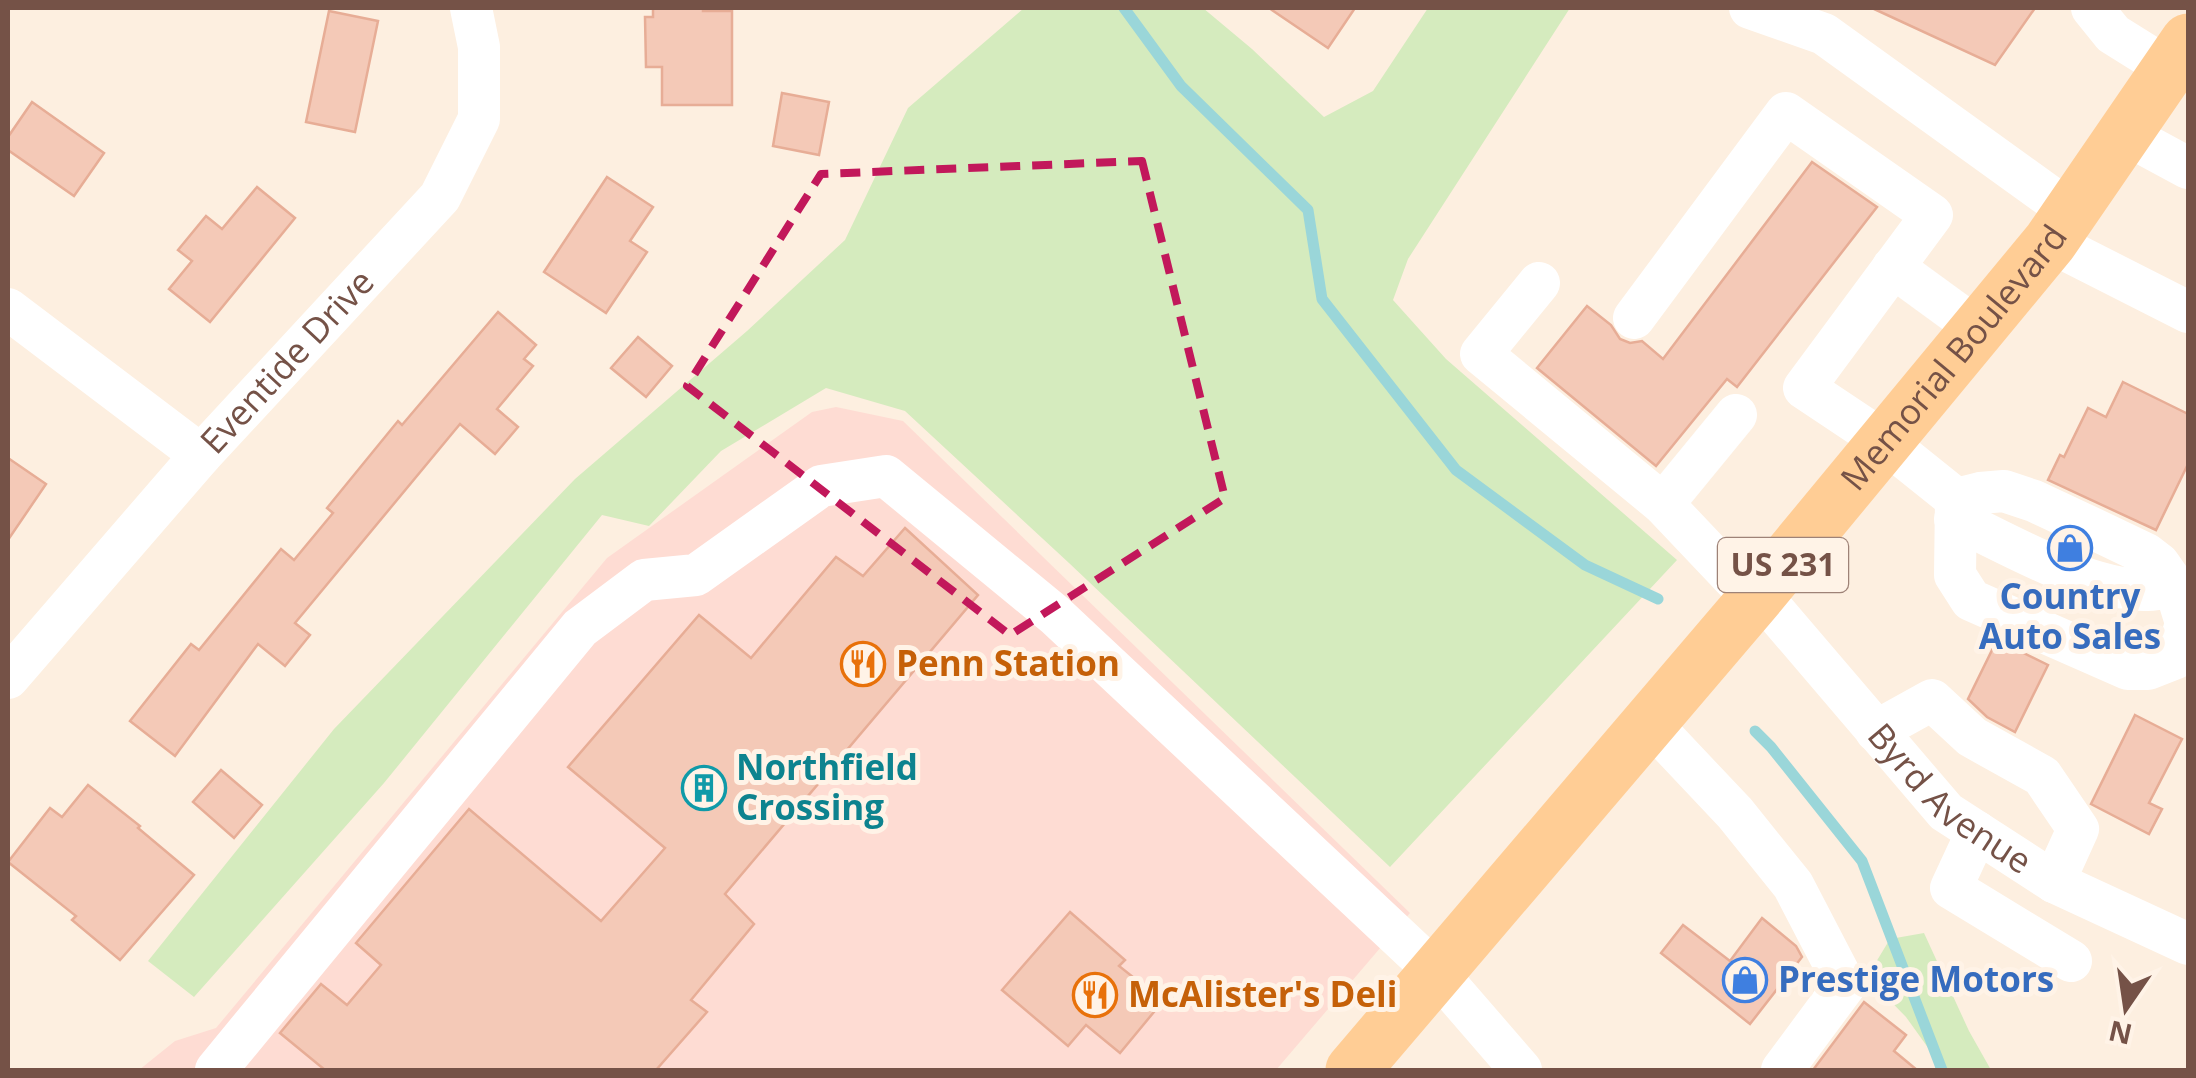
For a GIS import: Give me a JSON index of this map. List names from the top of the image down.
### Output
{
  "streets": {
    "main road": ["Memorial Boulevard", "US 231"],
    "street": ["Eventide Drive", "Byrd Avenue"]
  },
  "crossings": [
    ["Memorial Boulevard", "Byrd Avenue"]
  ],
  "places": {
    "shop": ["Country Auto Sales", "Prestige Motors"],
    "restaurant": ["Penn Station", "McAlister's Deli"],
    "building": ["Northfield Crossing"]
  },
  "north": "bottom"
}
